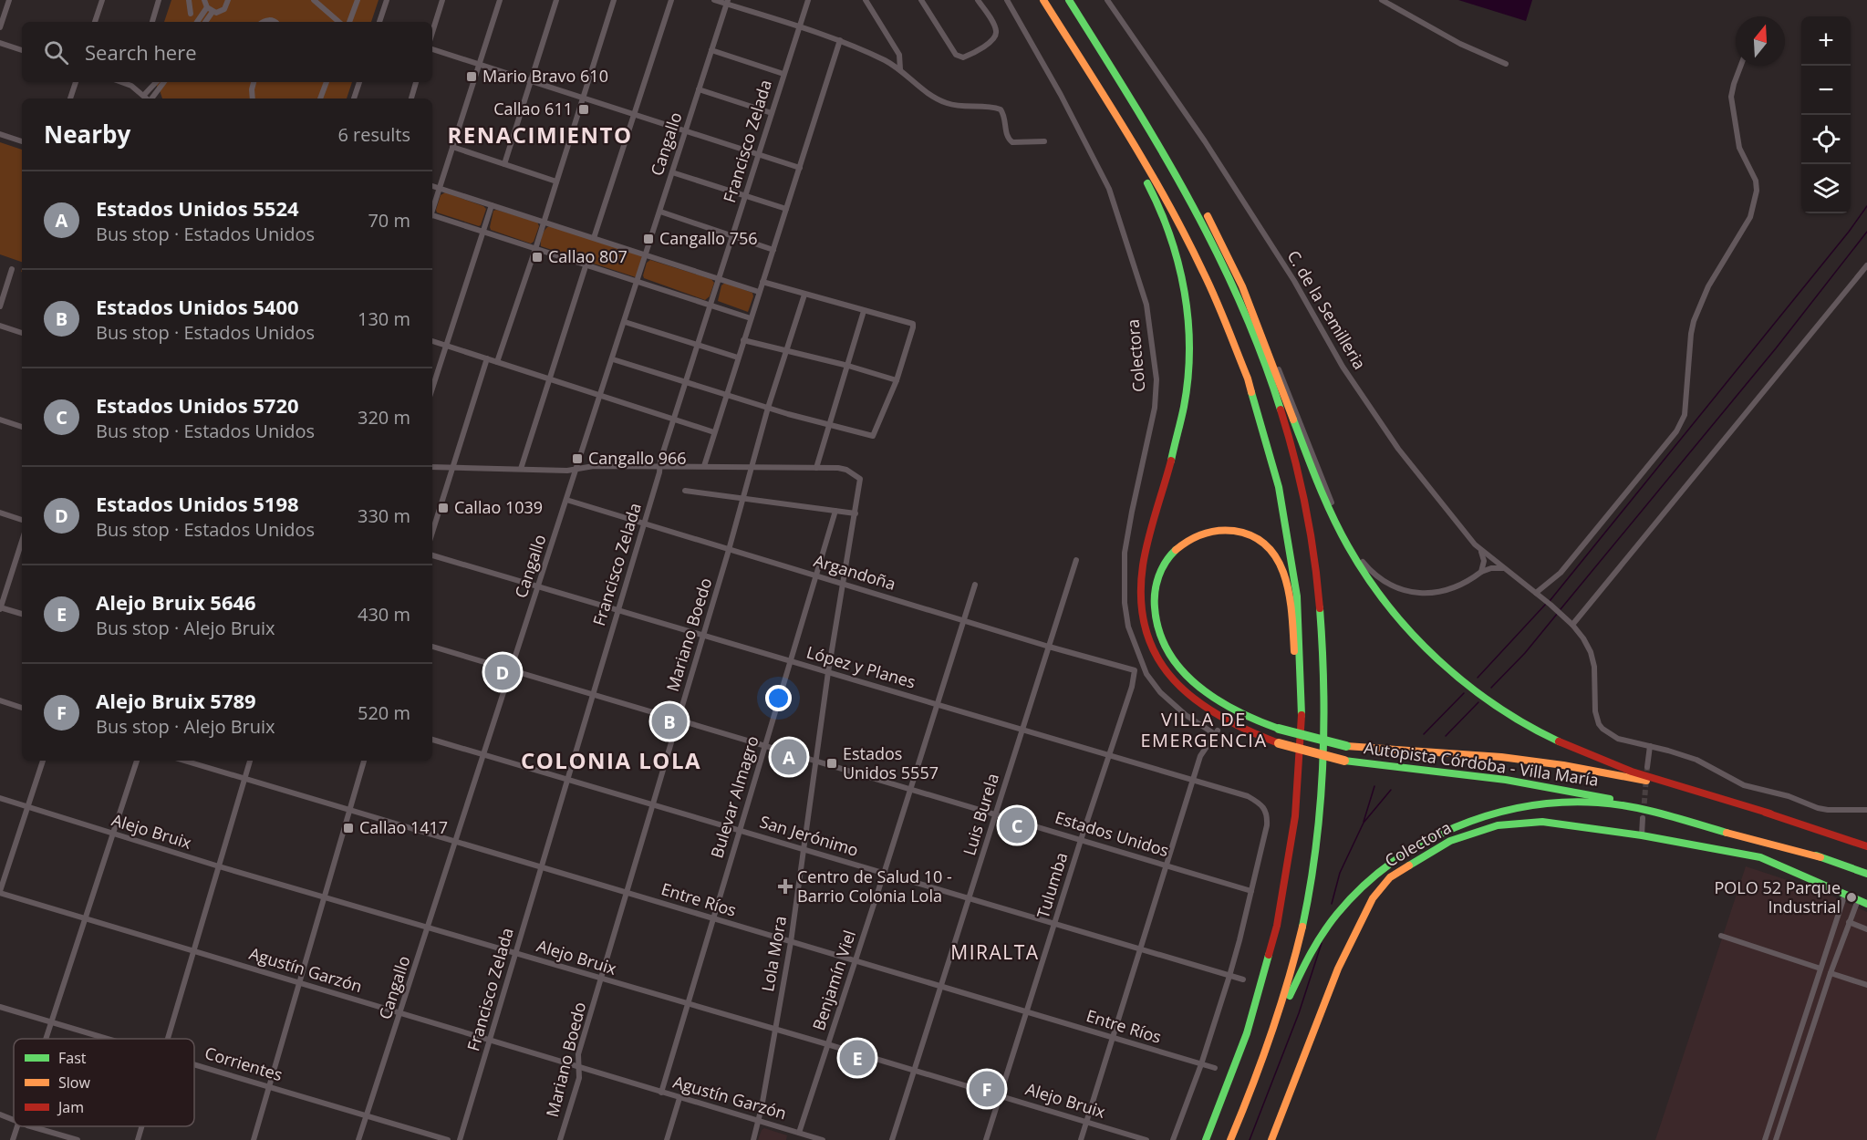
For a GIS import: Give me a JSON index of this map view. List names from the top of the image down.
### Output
{
  "streets": {
    "main road": ["Colectora", "Autopista Córdoba - Villa María"],
    "street": [
      "Francisco Zelada",
      "Cangallo",
      "C. de la Semilleria",
      "Argandoña",
      "Mariano Boedo",
      "López y Planes",
      "Bulevar Almagro",
      "Luis Burela",
      "Alejo Bruix",
      "Estados Unidos",
      "San Jerónimo",
      "Tulumba",
      "Entre Ríos",
      "Lola Mora",
      "Agustín Garzón",
      "Benjamín Viel",
      "Corrientes"
    ]
  },
  "crossings": [
    ["Francisco Zelada", "Argandoña"],
    ["Francisco Zelada", "López y Planes"],
    ["Francisco Zelada", "Alejo Bruix"],
    ["Francisco Zelada", "Estados Unidos"],
    ["Francisco Zelada", "San Jerónimo"],
    ["Francisco Zelada", "Entre Ríos"],
    ["Francisco Zelada", "Agustín Garzón"],
    ["Cangallo", "Argandoña"],
    ["Cangallo", "López y Planes"],
    ["Cangallo", "Alejo Bruix"],
    ["Cangallo", "Estados Unidos"],
    ["Cangallo", "San Jerónimo"],
    ["Cangallo", "Entre Ríos"],
    ["Cangallo", "Agustín Garzón"],
    ["Cangallo", "Corrientes"],
    ["Colectora", "López y Planes"],
    ["Argandoña", "Mariano Boedo"],
    ["Argandoña", "Bulevar Almagro"],
    ["Argandoña", "Luis Burela"],
    ["Argandoña", "Tulumba"],
    ["Argandoña", "Lola Mora"],
    ["Argandoña", "Benjamín Viel"],
    ["Mariano Boedo", "López y Planes"],
    ["Mariano Boedo", "Alejo Bruix"],
    ["Mariano Boedo", "Estados Unidos"],
    ["Mariano Boedo", "San Jerónimo"],
    ["Mariano Boedo", "Entre Ríos"],
    ["Mariano Boedo", "Agustín Garzón"],
    ["López y Planes", "Bulevar Almagro"],
    ["López y Planes", "Luis Burela"],
    ["López y Planes", "Estados Unidos"],
    ["López y Planes", "Tulumba"],
    ["López y Planes", "Lola Mora"],
    ["López y Planes", "Benjamín Viel"],
    ["Bulevar Almagro", "Alejo Bruix"],
    ["Bulevar Almagro", "Estados Unidos"],
    ["Bulevar Almagro", "San Jerónimo"],
    ["Bulevar Almagro", "Entre Ríos"],
    ["Bulevar Almagro", "Agustín Garzón"],
    ["Luis Burela", "Alejo Bruix"],
    ["Luis Burela", "Estados Unidos"],
    ["Luis Burela", "San Jerónimo"],
    ["Luis Burela", "Entre Ríos"],
    ["Alejo Bruix", "Tulumba"],
    ["Alejo Bruix", "Lola Mora"],
    ["Alejo Bruix", "Benjamín Viel"],
    ["Estados Unidos", "Tulumba"],
    ["Estados Unidos", "Lola Mora"],
    ["Estados Unidos", "Benjamín Viel"],
    ["San Jerónimo", "Tulumba"],
    ["San Jerónimo", "Lola Mora"],
    ["San Jerónimo", "Benjamín Viel"],
    ["Tulumba", "Entre Ríos"],
    ["Entre Ríos", "Lola Mora"],
    ["Entre Ríos", "Benjamín Viel"],
    ["Lola Mora", "Agustín Garzón"],
    ["Agustín Garzón", "Benjamín Viel"]
  ],
  "districts": [
    "RENACIMIENTO",
    "VILLA DE EMERGENCIA",
    "COLONIA LOLA",
    "MIRALTA"
  ],
  "places": {
    "transit": [
      "Mario Bravo 610",
      "Callao 611",
      "Cangallo 756",
      "Callao 807",
      "Cangallo 966",
      "Callao 1039",
      "Estados Unidos 5557",
      "Callao 1417"
    ],
    "health": ["Centro de Salud 10 - Barrio Colonia Lola"],
    "other": ["POLO 52 Parque Industrial"]
  },
  "legend": ["Fast", "Slow", "Jam"],
  "north": "top",
  "page": {
    "map_buttons": ["+", "−"],
    "search": "Search here",
    "heading": ["Nearby", "6 results"],
    "list": [
      {
        "mark": "A",
        "name": "Estados Unidos 5524",
        "note": "Bus stop · Estados Unidos",
        "value": "70 m"
      },
      {
        "mark": "B",
        "name": "Estados Unidos 5400",
        "note": "Bus stop · Estados Unidos",
        "value": "130 m"
      },
      {
        "mark": "C",
        "name": "Estados Unidos 5720",
        "note": "Bus stop · Estados Unidos",
        "value": "320 m"
      },
      {
        "mark": "D",
        "name": "Estados Unidos 5198",
        "note": "Bus stop · Estados Unidos",
        "value": "330 m"
      },
      {
        "mark": "E",
        "name": "Alejo Bruix 5646",
        "note": "Bus stop · Alejo Bruix",
        "value": "430 m"
      },
      {
        "mark": "F",
        "name": "Alejo Bruix 5789",
        "note": "Bus stop · Alejo Bruix",
        "value": "520 m"
      }
    ],
    "pins": [
      "D",
      "B",
      "A",
      "C",
      "E",
      "F"
    ]
  }
}
